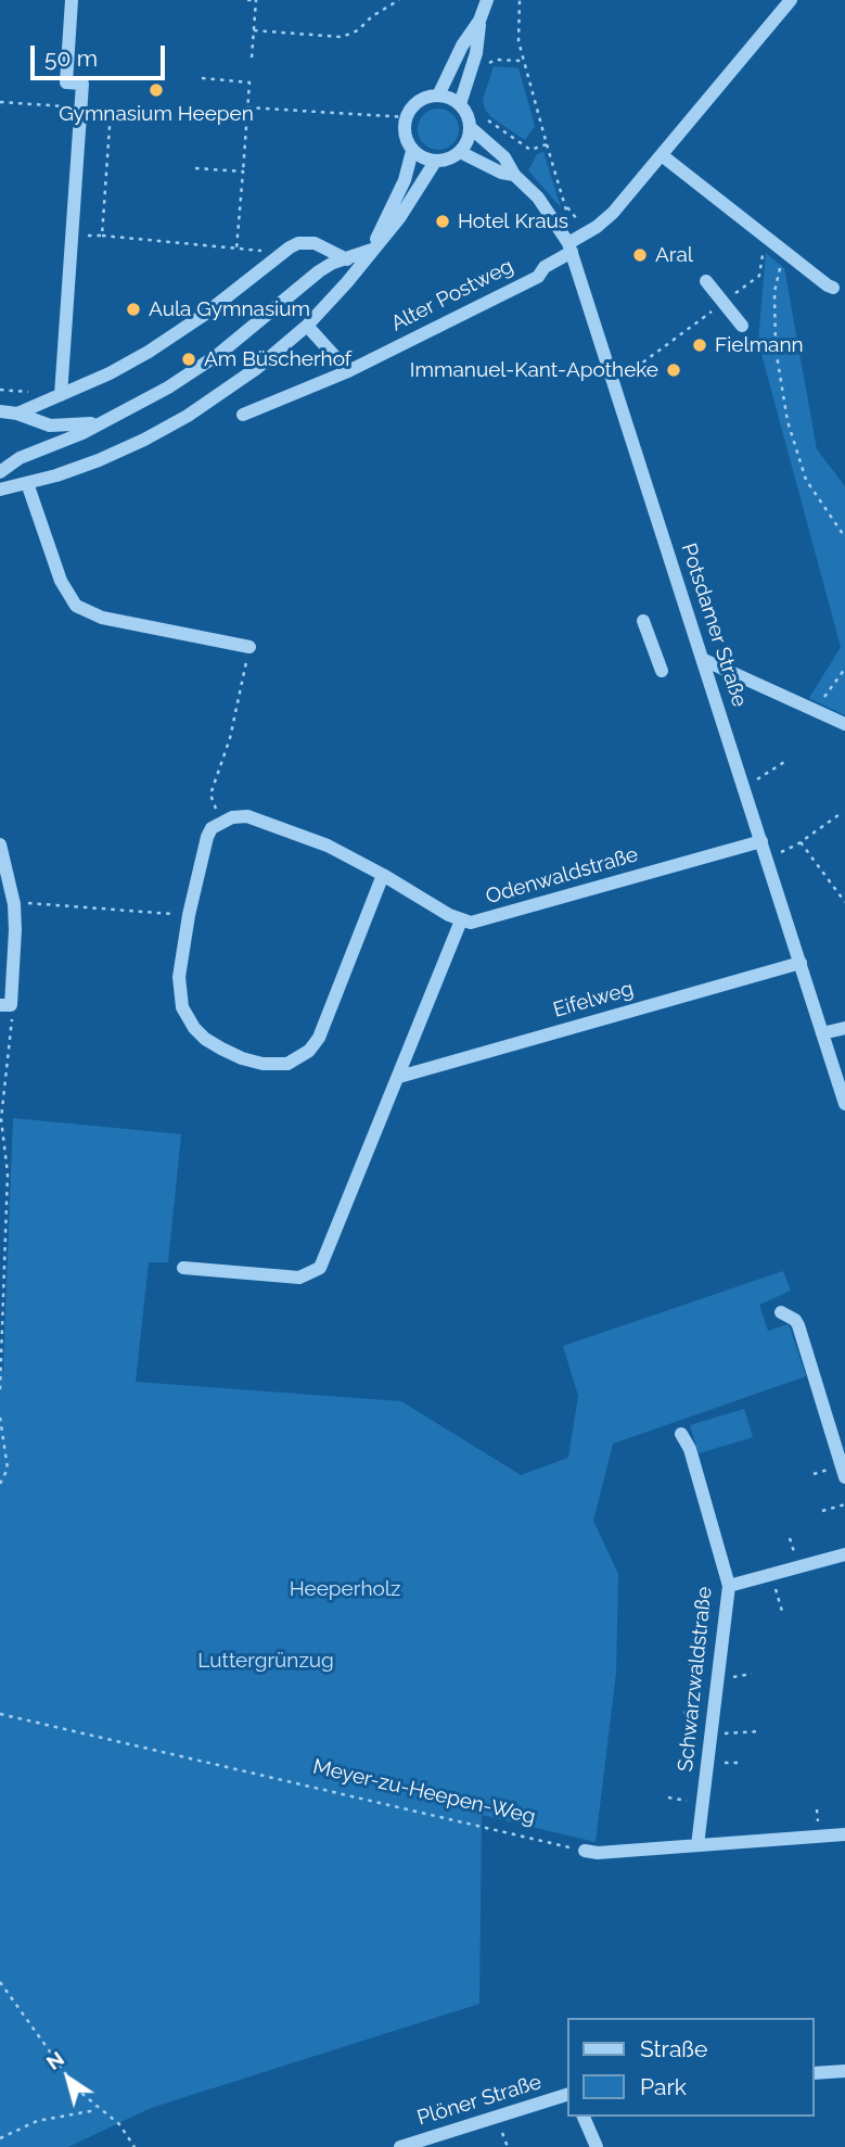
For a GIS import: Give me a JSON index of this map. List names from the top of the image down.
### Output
{
  "streets": {
    "street": [
      "Alter Postweg",
      "Potsdamer Straße",
      "Odenwaldstraße",
      "Eifelweg",
      "Schwarzwaldstraße",
      "Plöner Straße"
    ],
    "path": ["Meyer-zu-Heepen-Weg"]
  },
  "crossings": [
    ["Alter Postweg", "Potsdamer Straße"],
    ["Potsdamer Straße", "Odenwaldstraße"],
    ["Potsdamer Straße", "Eifelweg"]
  ],
  "parks": ["Heeperholz", "Luttergrünzug"],
  "places": [
    "Gymnasium Heepen",
    "Hotel Kraus",
    "Aral",
    "Aula Gymnasium",
    "Fielmann",
    "Am Büscherhof",
    "Immanuel-Kant-Apotheke"
  ],
  "legend": ["Straße", "Park"],
  "scale_bar": "50 m",
  "north": "top left"
}
